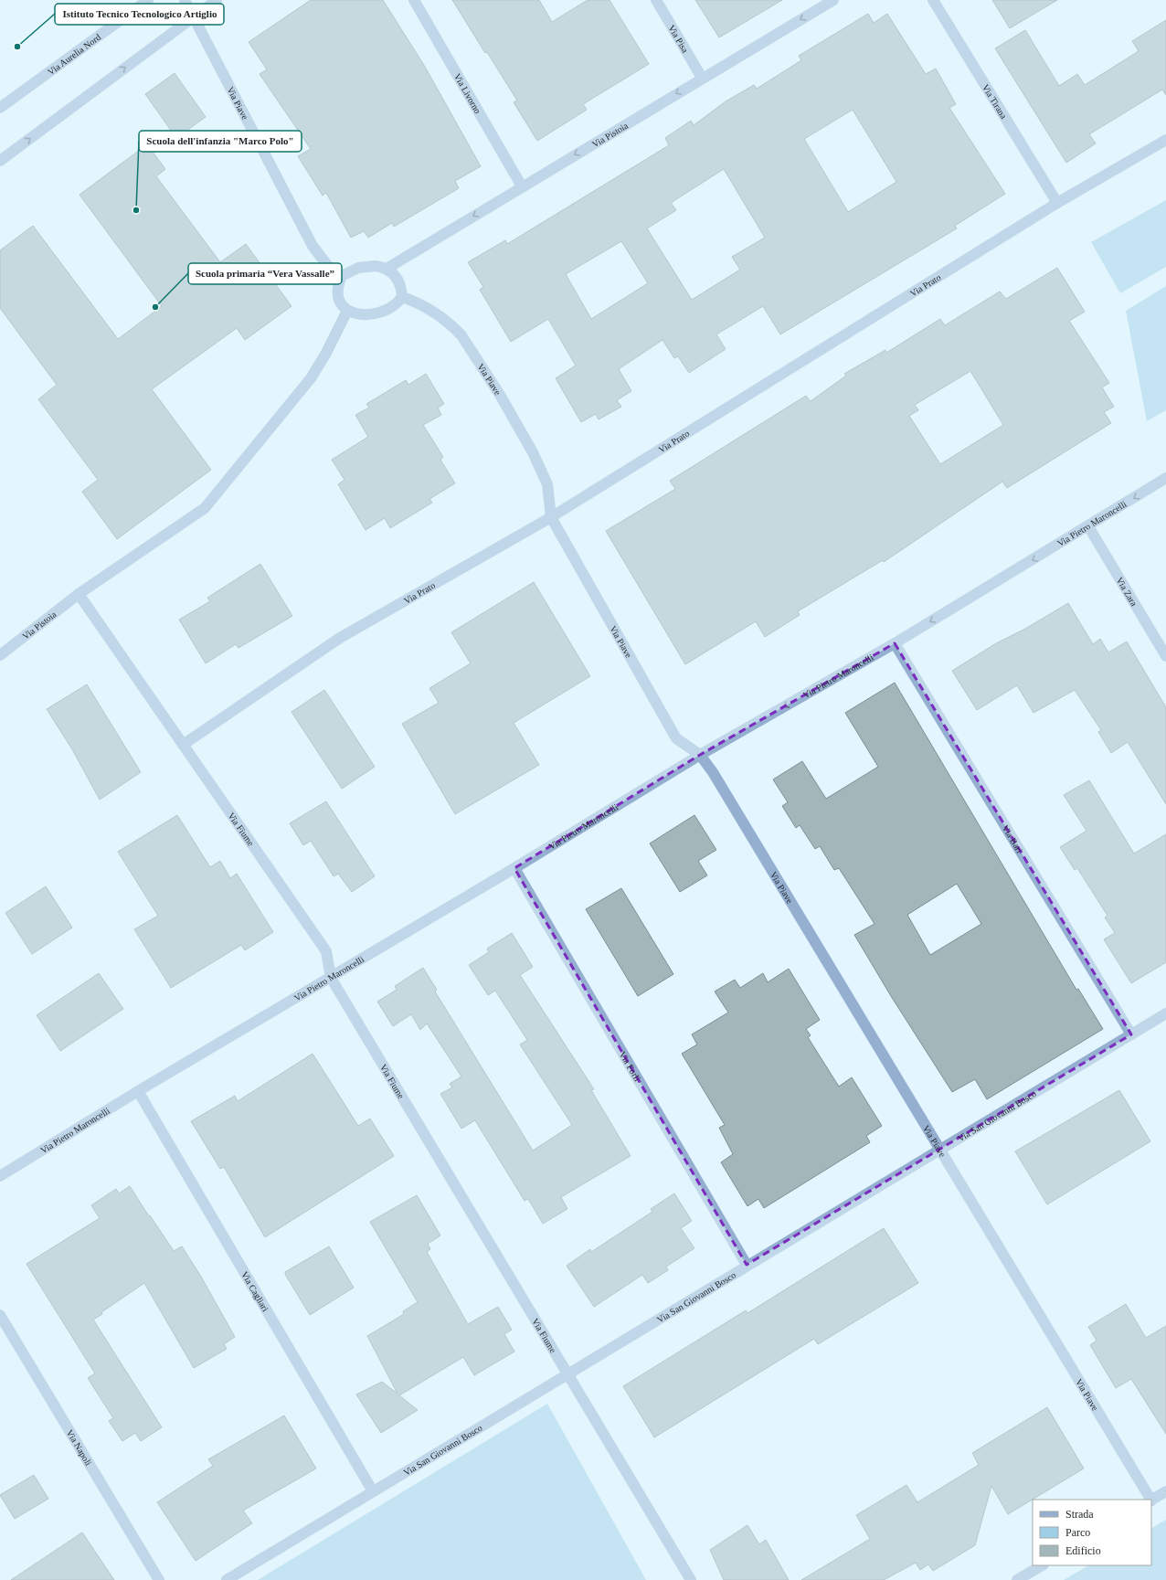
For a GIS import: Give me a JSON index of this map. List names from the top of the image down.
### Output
{
  "streets": {
    "street": [
      "Via Pisa",
      "Via Aurelia Nord",
      "Via Livorno",
      "Via Tirana",
      "Via Piave",
      "Via Pistoia",
      "Via Prato",
      "Via Pietro Maroncelli",
      "Via Zara",
      "Via Fiume",
      "Via Bari",
      "Via Forlì",
      "Via San Giovanni Bosco",
      "Via Cagliari",
      "Via Napoli"
    ]
  },
  "crossings": [
    ["Via Pisa", "Via Pistoia"],
    ["Via Livorno", "Via Pistoia"],
    ["Via Tirana", "Via Prato"],
    ["Via Piave", "Via Pistoia"],
    ["Via Piave", "Via Prato"],
    ["Via Piave", "Via Pietro Maroncelli"],
    ["Via Piave", "Via San Giovanni Bosco"],
    ["Via Pistoia", "Via Fiume"],
    ["Via Prato", "Via Fiume"],
    ["Via Pietro Maroncelli", "Via Zara"],
    ["Via Pietro Maroncelli", "Via Fiume"],
    ["Via Pietro Maroncelli", "Via Bari"],
    ["Via Pietro Maroncelli", "Via Forlì"],
    ["Via Pietro Maroncelli", "Via Cagliari"],
    ["Via Fiume", "Via San Giovanni Bosco"],
    ["Via Bari", "Via San Giovanni Bosco"],
    ["Via Forlì", "Via San Giovanni Bosco"],
    ["Via San Giovanni Bosco", "Via Cagliari"]
  ],
  "one_way": ["Via Pistoia", "Via Pietro Maroncelli"],
  "places": ["Istituto Tecnico Tecnologico Artiglio", "Scuola dell'infanzia \"Marco Polo\"", "Scuola primaria “Vera Vassalle”"],
  "legend": ["Strada", "Parco", "Edificio"]
}
